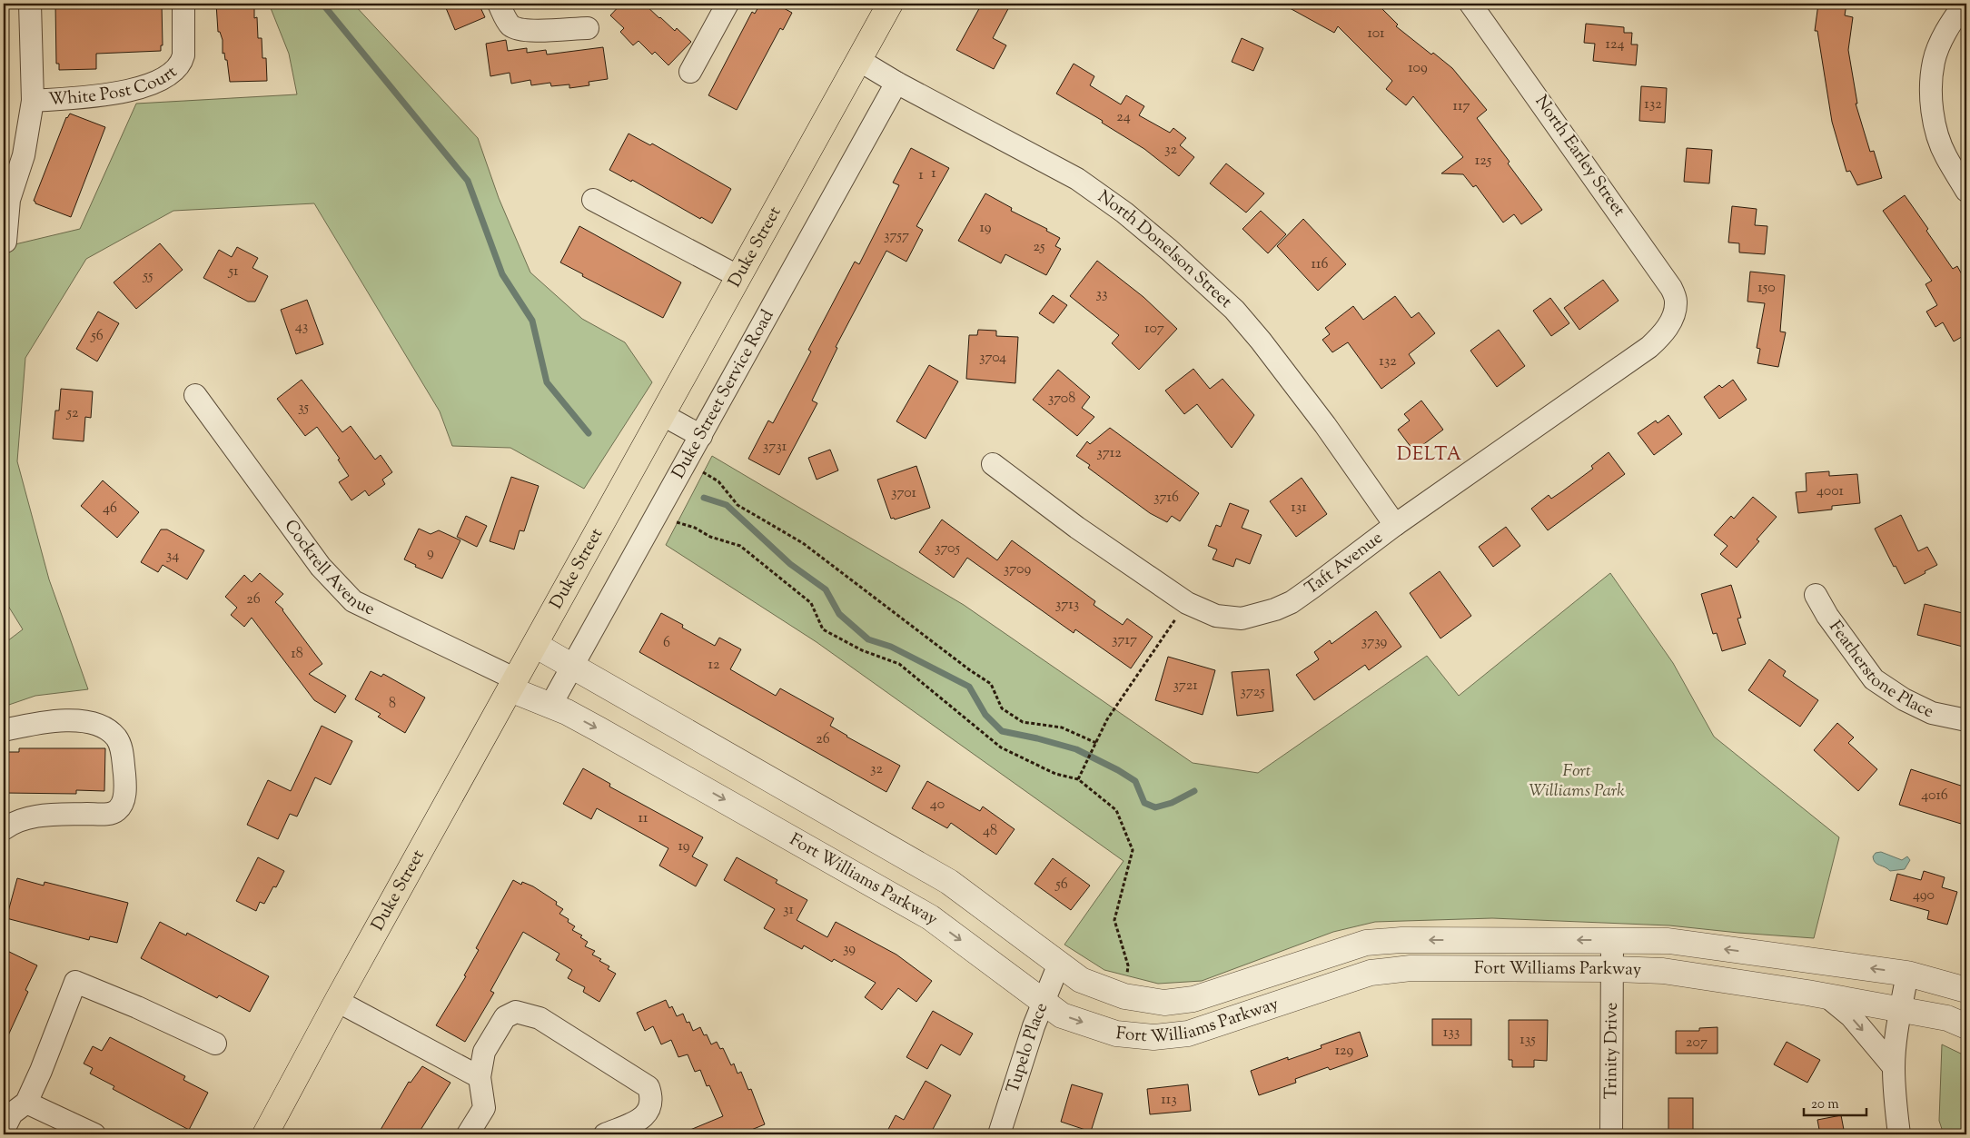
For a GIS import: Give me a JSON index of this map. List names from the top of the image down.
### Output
{
  "streets": {
    "main road": ["Duke Street"],
    "street": [
      "White Post Court",
      "North Earley Street",
      "North Donelson Street",
      "Duke Street Service Road",
      "Taft Avenue",
      "Cockrell Avenue",
      "Featherstone Place",
      "Fort Williams Parkway",
      "Tupelo Place",
      "Trinity Drive"
    ]
  },
  "crossings": [
    ["North Earley Street", "Taft Avenue"],
    ["Duke Street", "North Donelson Street"],
    ["Duke Street", "Cockrell Avenue"],
    ["Duke Street", "Fort Williams Parkway"],
    ["North Donelson Street", "Duke Street Service Road"],
    ["North Donelson Street", "Taft Avenue"],
    ["Duke Street Service Road", "Fort Williams Parkway"],
    ["Cockrell Avenue", "Fort Williams Parkway"],
    ["Fort Williams Parkway", "Tupelo Place"],
    ["Fort Williams Parkway", "Trinity Drive"]
  ],
  "districts": ["DELTA"],
  "parks": ["Fort Williams Park"],
  "house_numbers": [
    "101",
    "124",
    "109",
    "132",
    "117",
    "24",
    "32",
    "125",
    "1",
    "1",
    "19",
    "3757",
    "25",
    "116",
    "51",
    "55",
    "150",
    "33",
    "43",
    "107",
    "56",
    "3704",
    "132",
    "3708",
    "35",
    "52",
    "3731",
    "3712",
    "4001",
    "3701",
    "3716",
    "131",
    "46",
    "3705",
    "9",
    "34",
    "3709",
    "26",
    "3713",
    "3717",
    "3739",
    "6",
    "18",
    "12",
    "3721",
    "3725",
    "8",
    "26",
    "32",
    "4016",
    "40",
    "11",
    "48",
    "19",
    "56",
    "490",
    "31",
    "39",
    "133",
    "135",
    "207",
    "129",
    "113"
  ],
  "scale_bar": "20 m"
}
